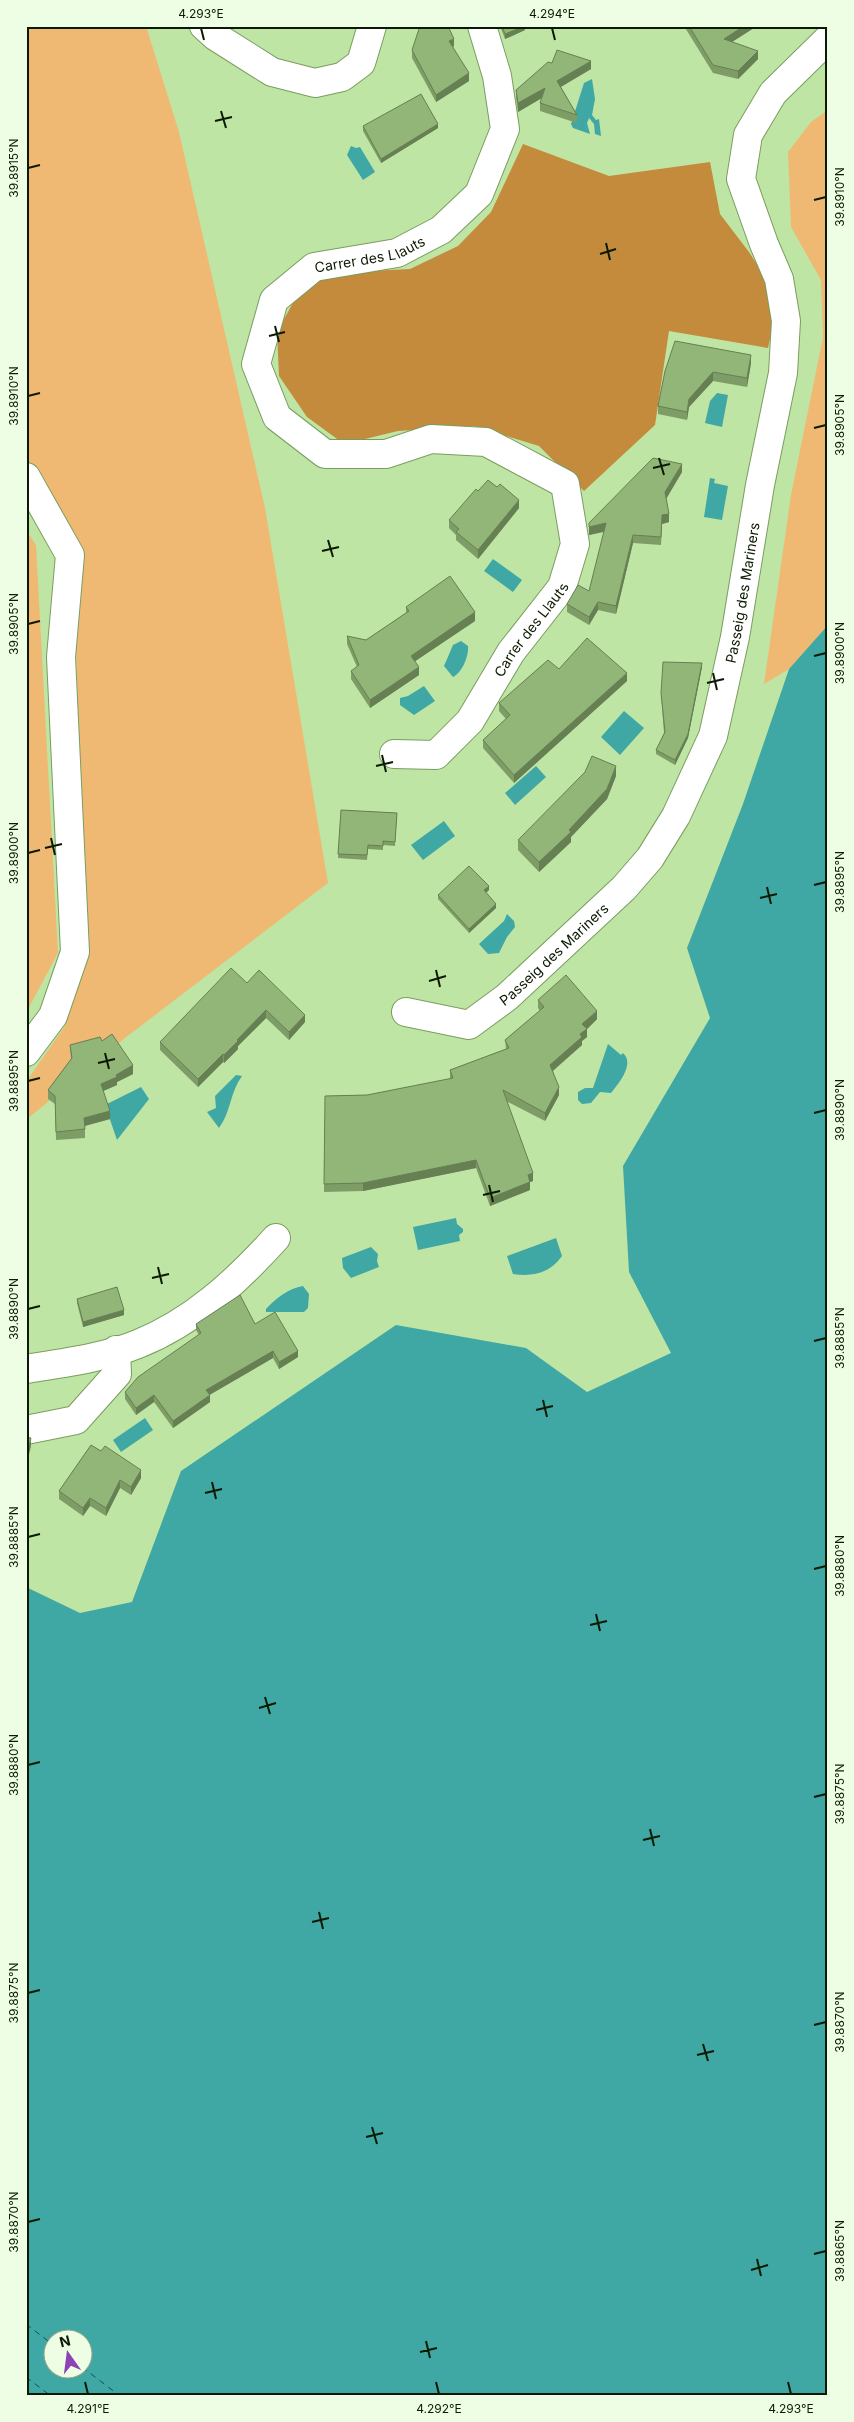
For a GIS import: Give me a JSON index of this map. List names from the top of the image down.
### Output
{
  "streets": {
    "street": ["Carrer des Llauts", "Passeig des Mariners"]
  },
  "north": "top",
  "coordinates": [
    "4.293°E",
    "4.294°E",
    "39.8915°N",
    "39.8910°N",
    "39.8905°N",
    "39.8900°N",
    "39.8895°N",
    "39.8890°N",
    "39.8885°N",
    "39.8880°N",
    "39.8875°N",
    "39.8870°N",
    "39.8865°N",
    "4.291°E",
    "4.292°E"
  ]
}
